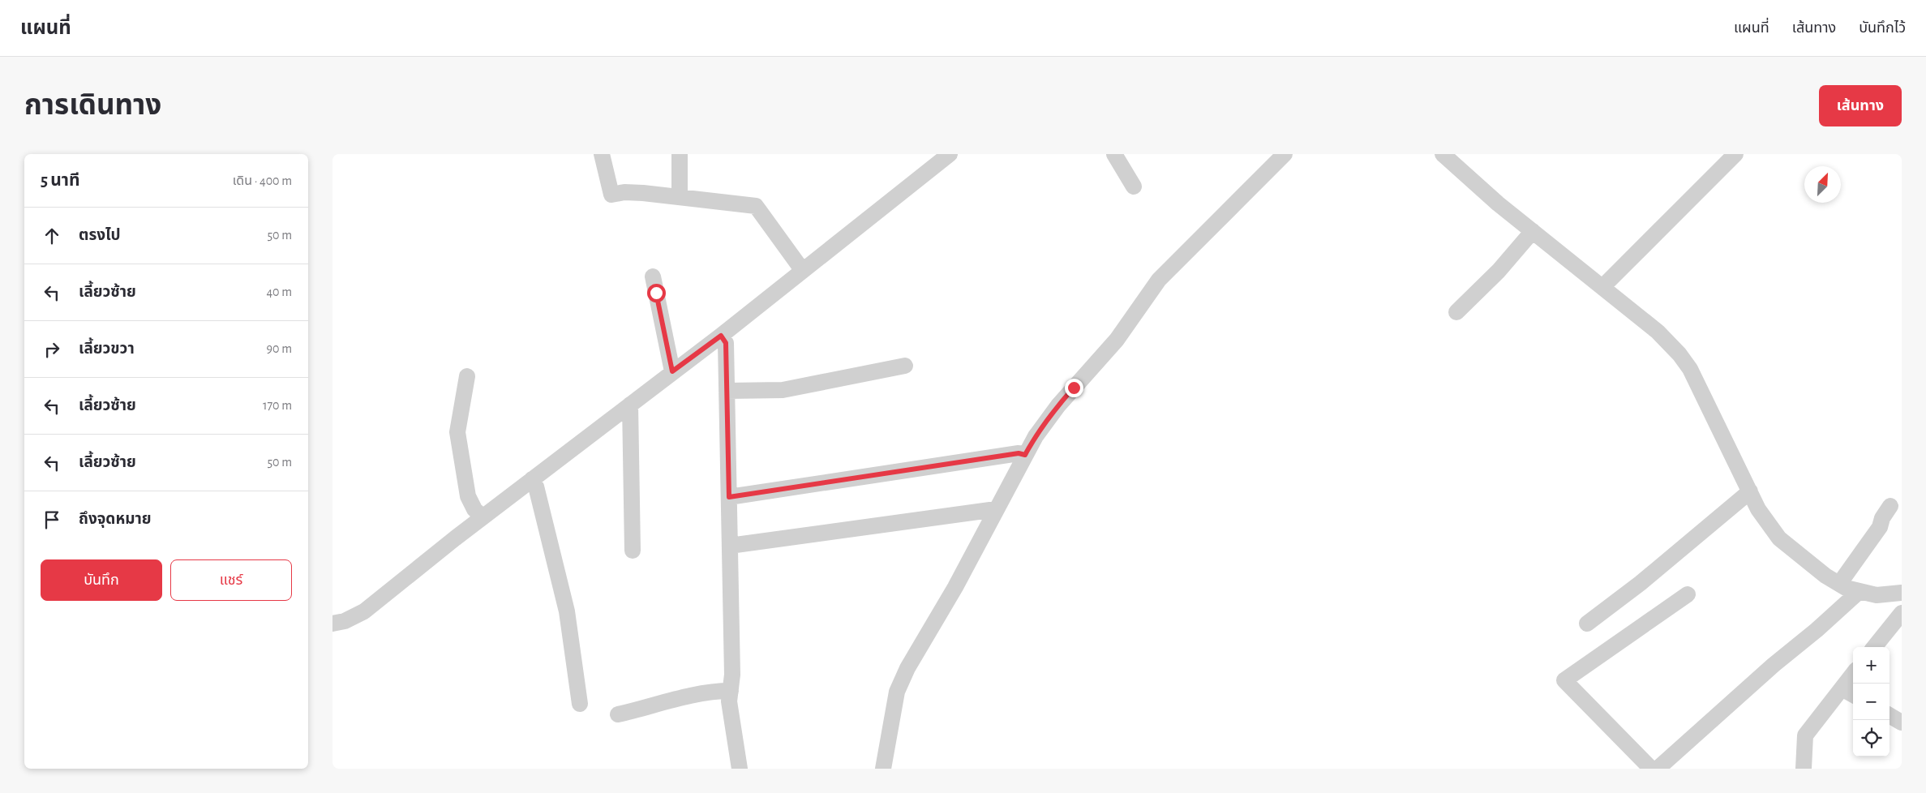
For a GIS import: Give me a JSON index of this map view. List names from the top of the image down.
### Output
{
  "north": "top right",
  "page": {
    "header": "แผนที่",
    "nav": ["แผนที่", "เส้นทาง", "บันทึกไว้"],
    "title": "การเดินทาง",
    "buttons": [
      "เส้นทาง",
      ["บันทึก", "แชร์"]
    ],
    "heading": ["5 นาที", "เดิน · 400 m"],
    "list": [
      ["ตรงไป", "50 m"],
      ["เลี้ยวซ้าย", "40 m"],
      ["เลี้ยวขวา", "90 m"],
      ["เลี้ยวซ้าย", "170 m"],
      ["เลี้ยวซ้าย", "50 m"],
      "ถึงจุดหมาย"
    ],
    "map_buttons": ["+", "−"]
  }
}
